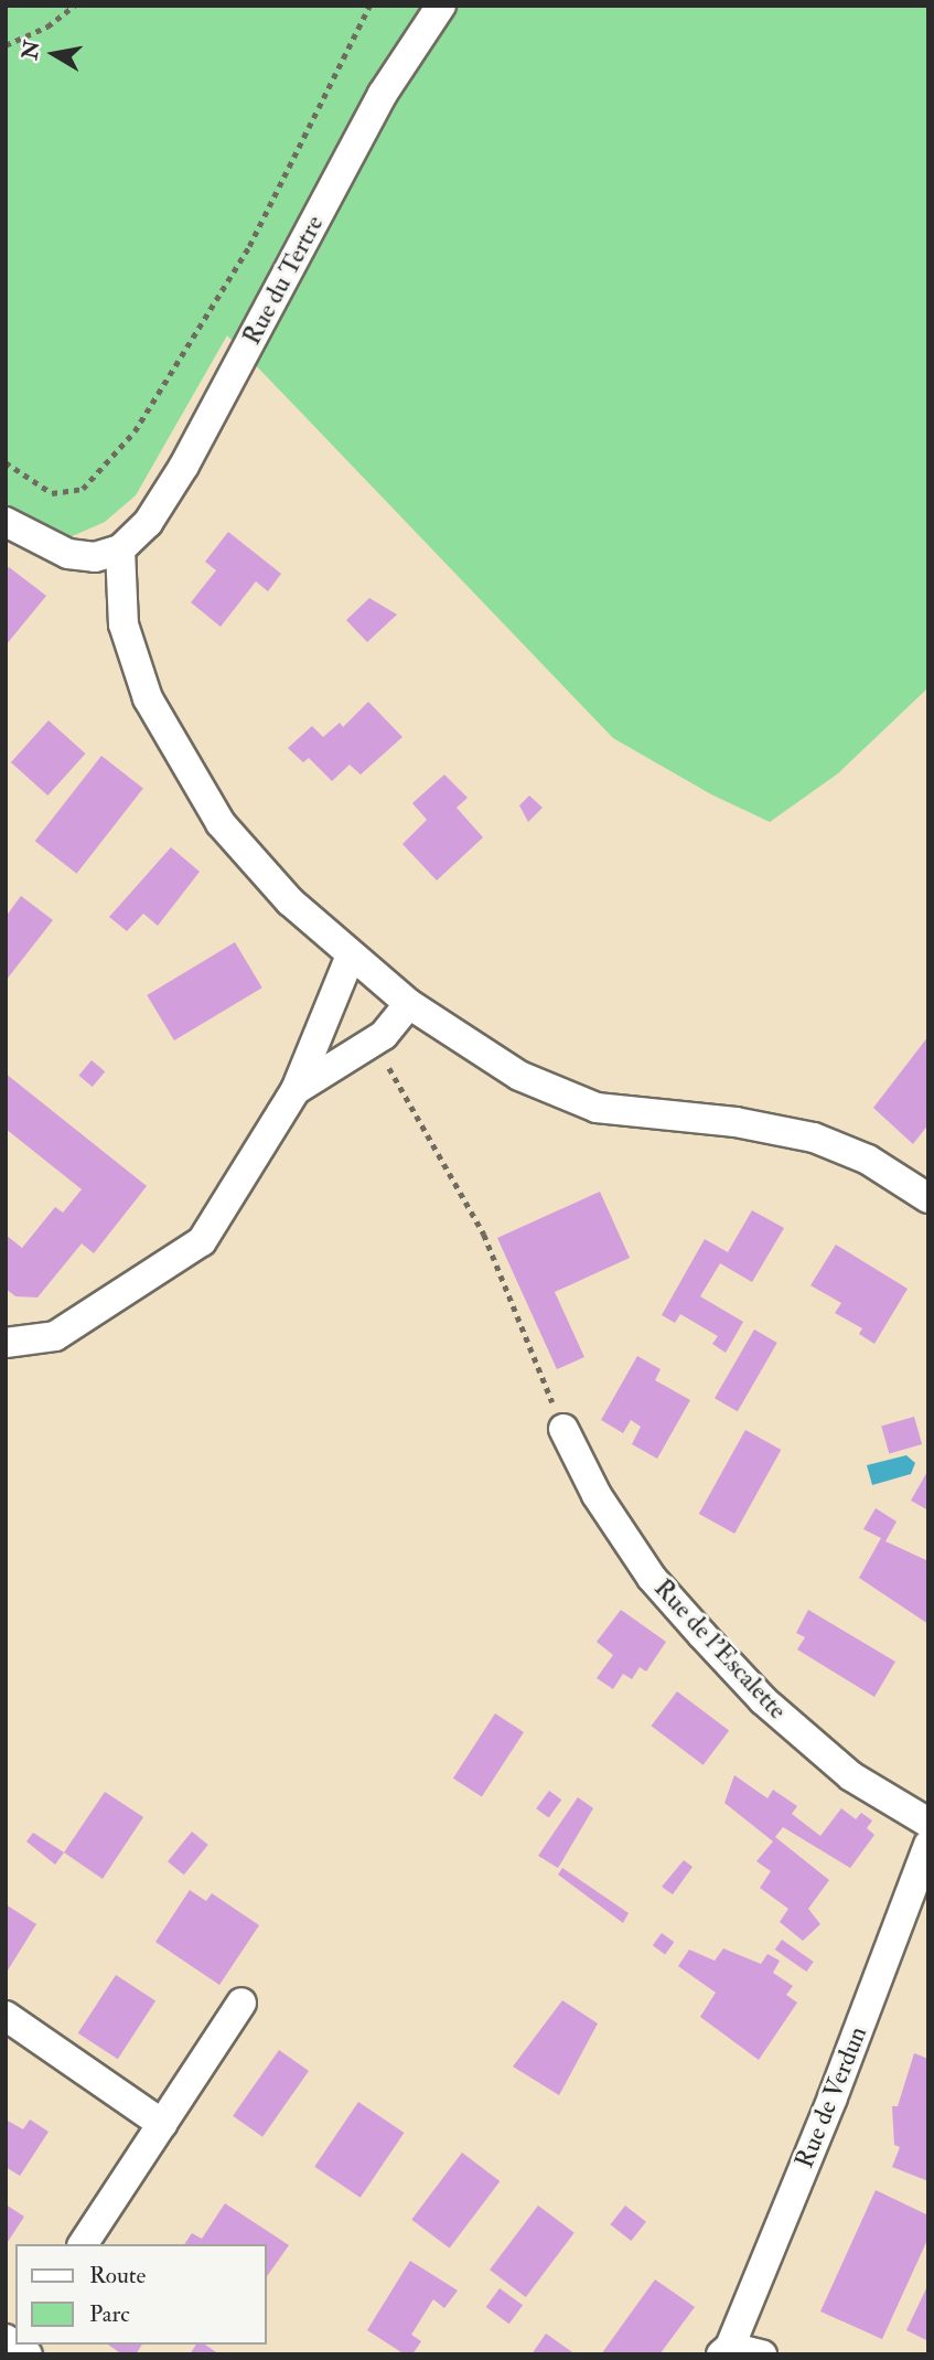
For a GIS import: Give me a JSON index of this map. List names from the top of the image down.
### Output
{
  "streets": {
    "street": ["Rue du Tertre", "Rue de l'Escalette", "Rue de Verdun"]
  },
  "legend": ["Route", "Parc"],
  "north": "left"
}
